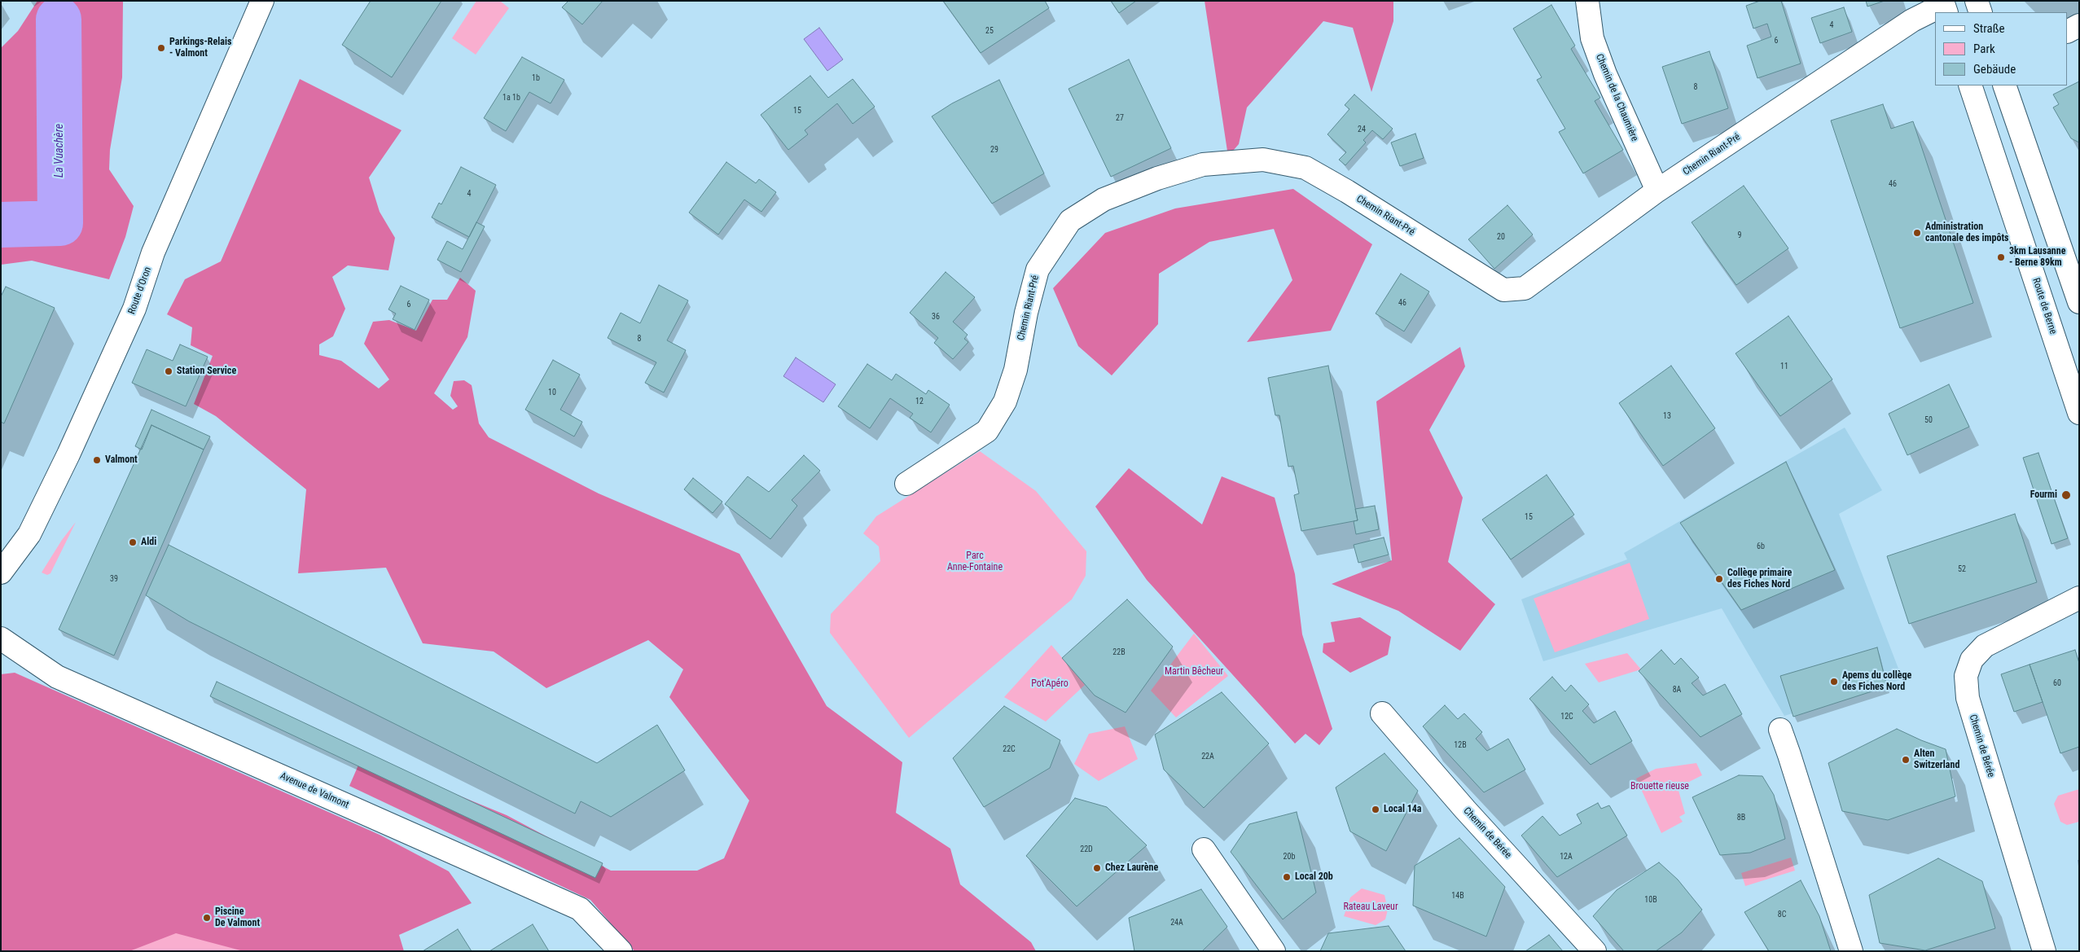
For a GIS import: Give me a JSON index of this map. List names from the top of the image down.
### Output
{
  "streets": {
    "street": [
      "Chemin de la Chaumière",
      "Chemin Riant-Pré",
      "Route d'Oron",
      "Route de Berne",
      "Chemin de Bérée",
      "Avenue de Valmont"
    ]
  },
  "crossings": [
    ["Chemin de la Chaumière", "Chemin Riant-Pré"]
  ],
  "water": ["La Vuachère"],
  "parks": [
    "Parc Anne-Fontaine",
    "Martin Bêcheur",
    "Pot'Apéro",
    "Brouette rieuse",
    "Rateau Laveur"
  ],
  "places": [
    "Parkings-Relais - Valmont",
    "Administration cantonale des impôts",
    "3km Lausanne - Berne 89km",
    "Station Service",
    "Valmont",
    "Fourmi",
    "Aldi",
    "Collège primaire des Fiches Nord",
    "Apems du collège des Fiches Nord",
    "Alten Switzerland",
    "Local 14a",
    "Chez Laurène",
    "Local 20b",
    "Piscine De Valmont"
  ],
  "house_numbers": [
    "4",
    "25",
    "6",
    "1b",
    "8",
    "1a 1b",
    "15",
    "27",
    "24",
    "29",
    "46",
    "4",
    "9",
    "20",
    "46",
    "6",
    "36",
    "8",
    "11",
    "10",
    "12",
    "13",
    "50",
    "15",
    "6b",
    "52",
    "39",
    "22B",
    "60",
    "8A",
    "12C",
    "12B",
    "22C",
    "22A",
    "8B",
    "22D",
    "20b",
    "12A",
    "14B",
    "10B",
    "8C",
    "24A"
  ],
  "legend": ["Straße", "Park", "Gebäude"]
}
